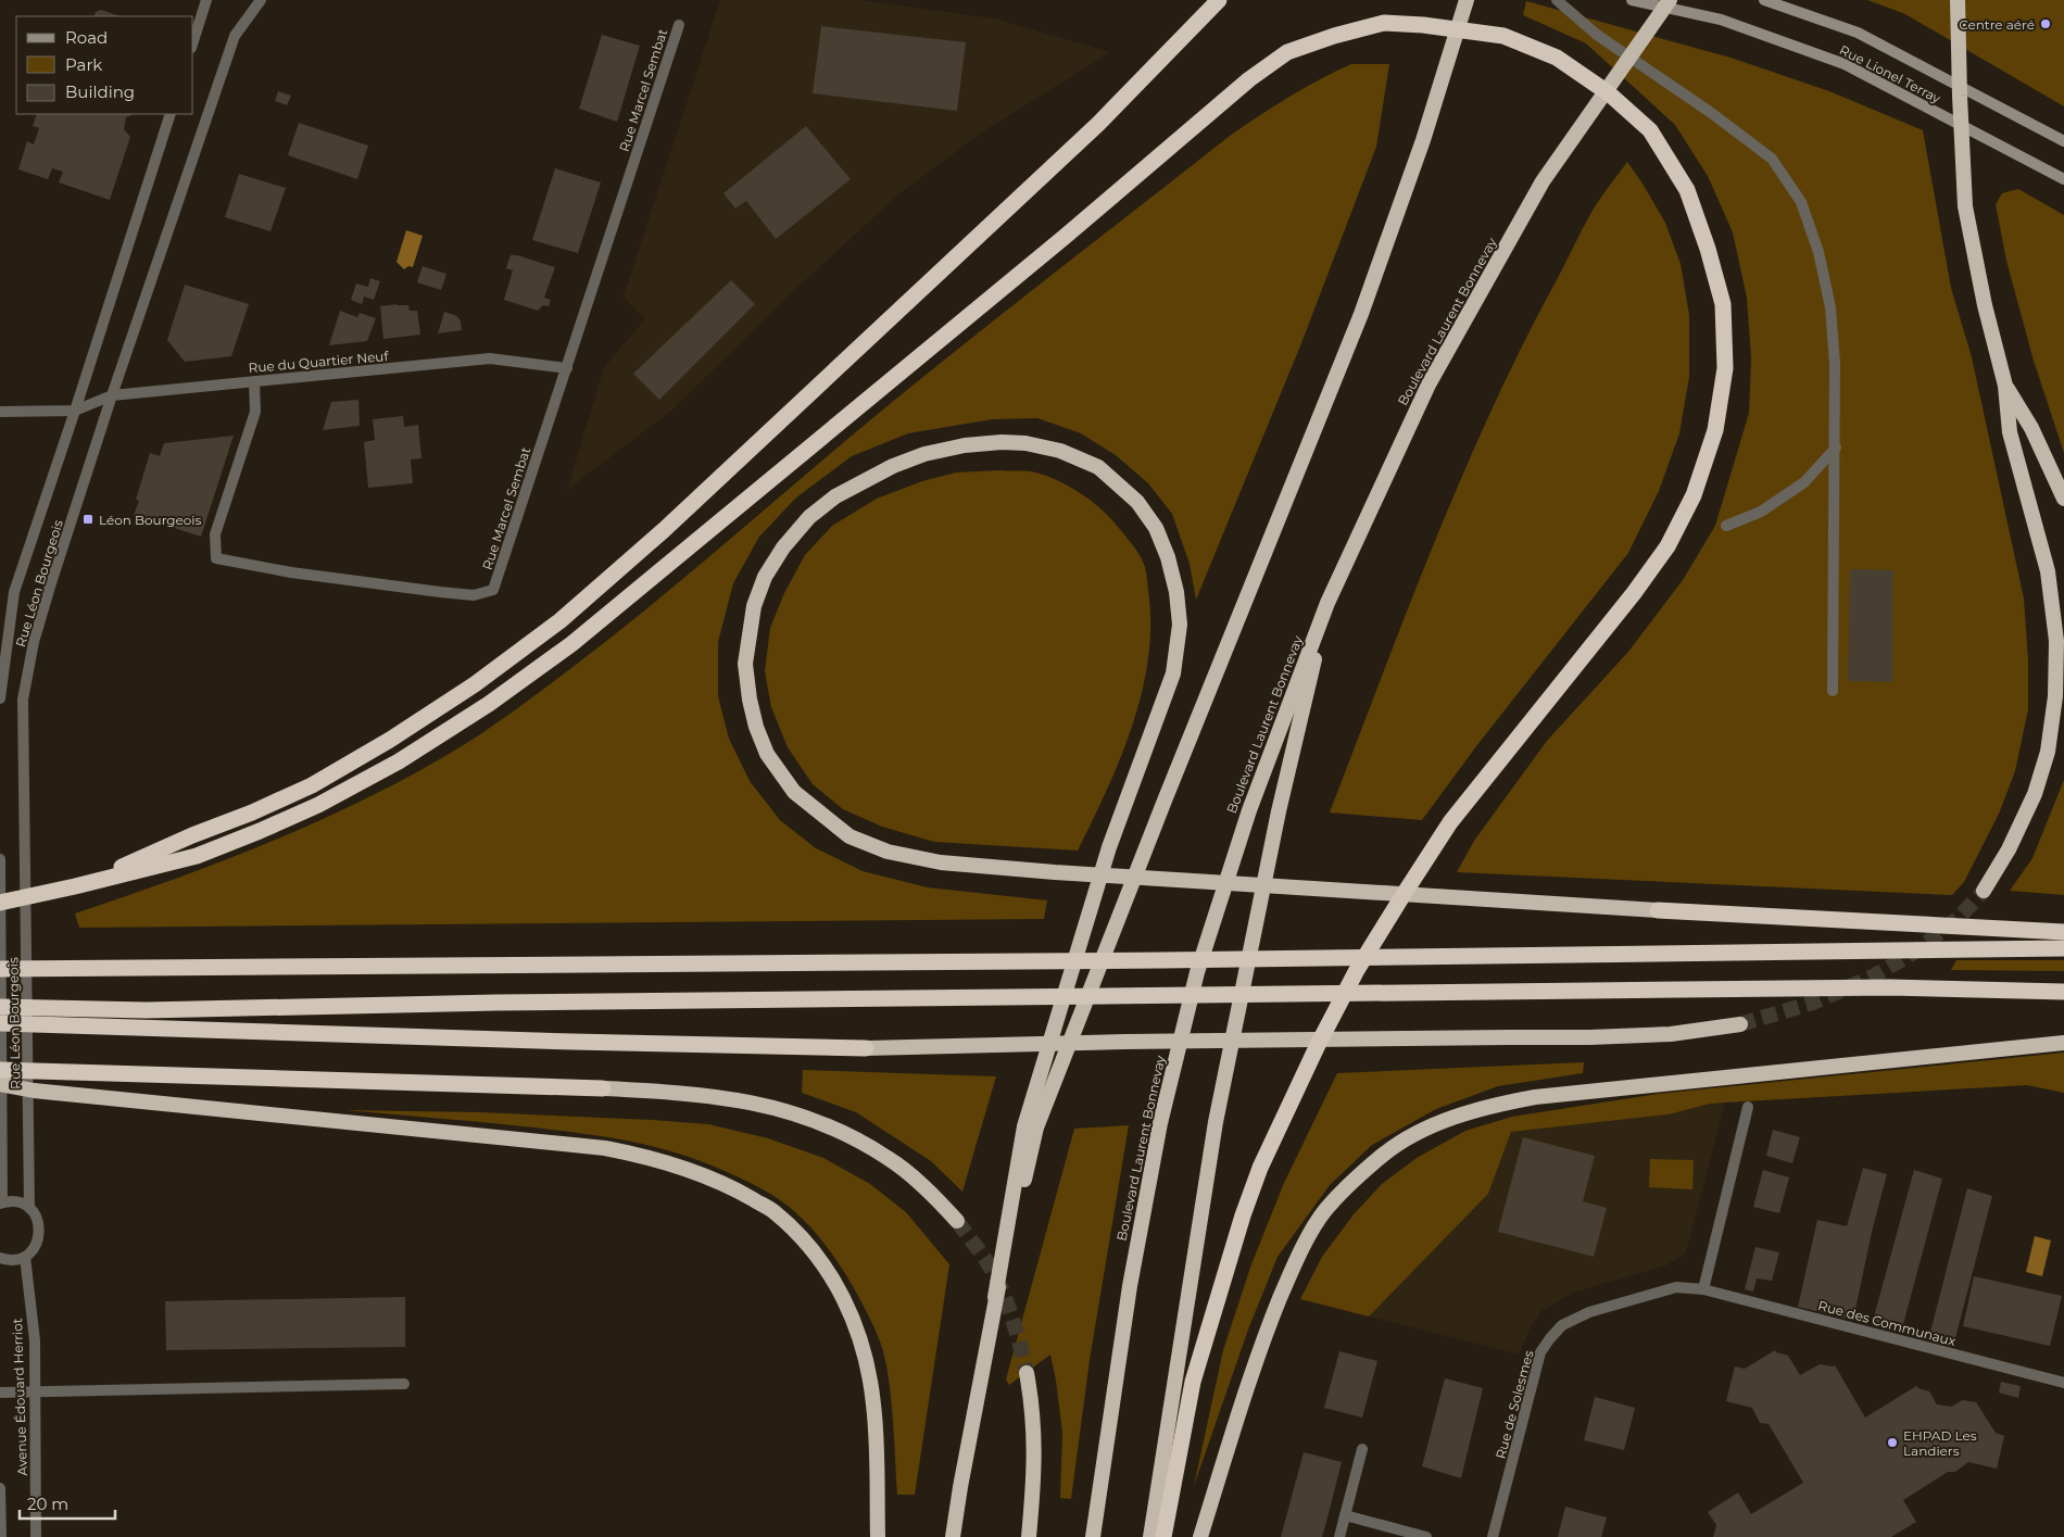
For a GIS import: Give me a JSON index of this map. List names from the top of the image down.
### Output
{
  "streets": {
    "highway": ["Boulevard Laurent Bonnevay"],
    "main road": ["Rue Lionel Terray"],
    "street": [
      "Rue Marcel Sembat",
      "Rue du Quartier Neuf",
      "Rue Léon Bourgeois",
      "Rue des Communaux",
      "Avenue Édouard Herriot",
      "Rue de Solesmes"
    ]
  },
  "crossings": [
    ["Rue Marcel Sembat", "Rue du Quartier Neuf"],
    ["Rue du Quartier Neuf", "Rue Léon Bourgeois"],
    ["Rue des Communaux", "Rue de Solesmes"]
  ],
  "places": {
    "other": ["Centre aéré", "EHPAD Les Landiers"],
    "transit": ["Léon Bourgeois"]
  },
  "legend": ["Road", "Park", "Building"],
  "scale_bar": "20 m"
}
